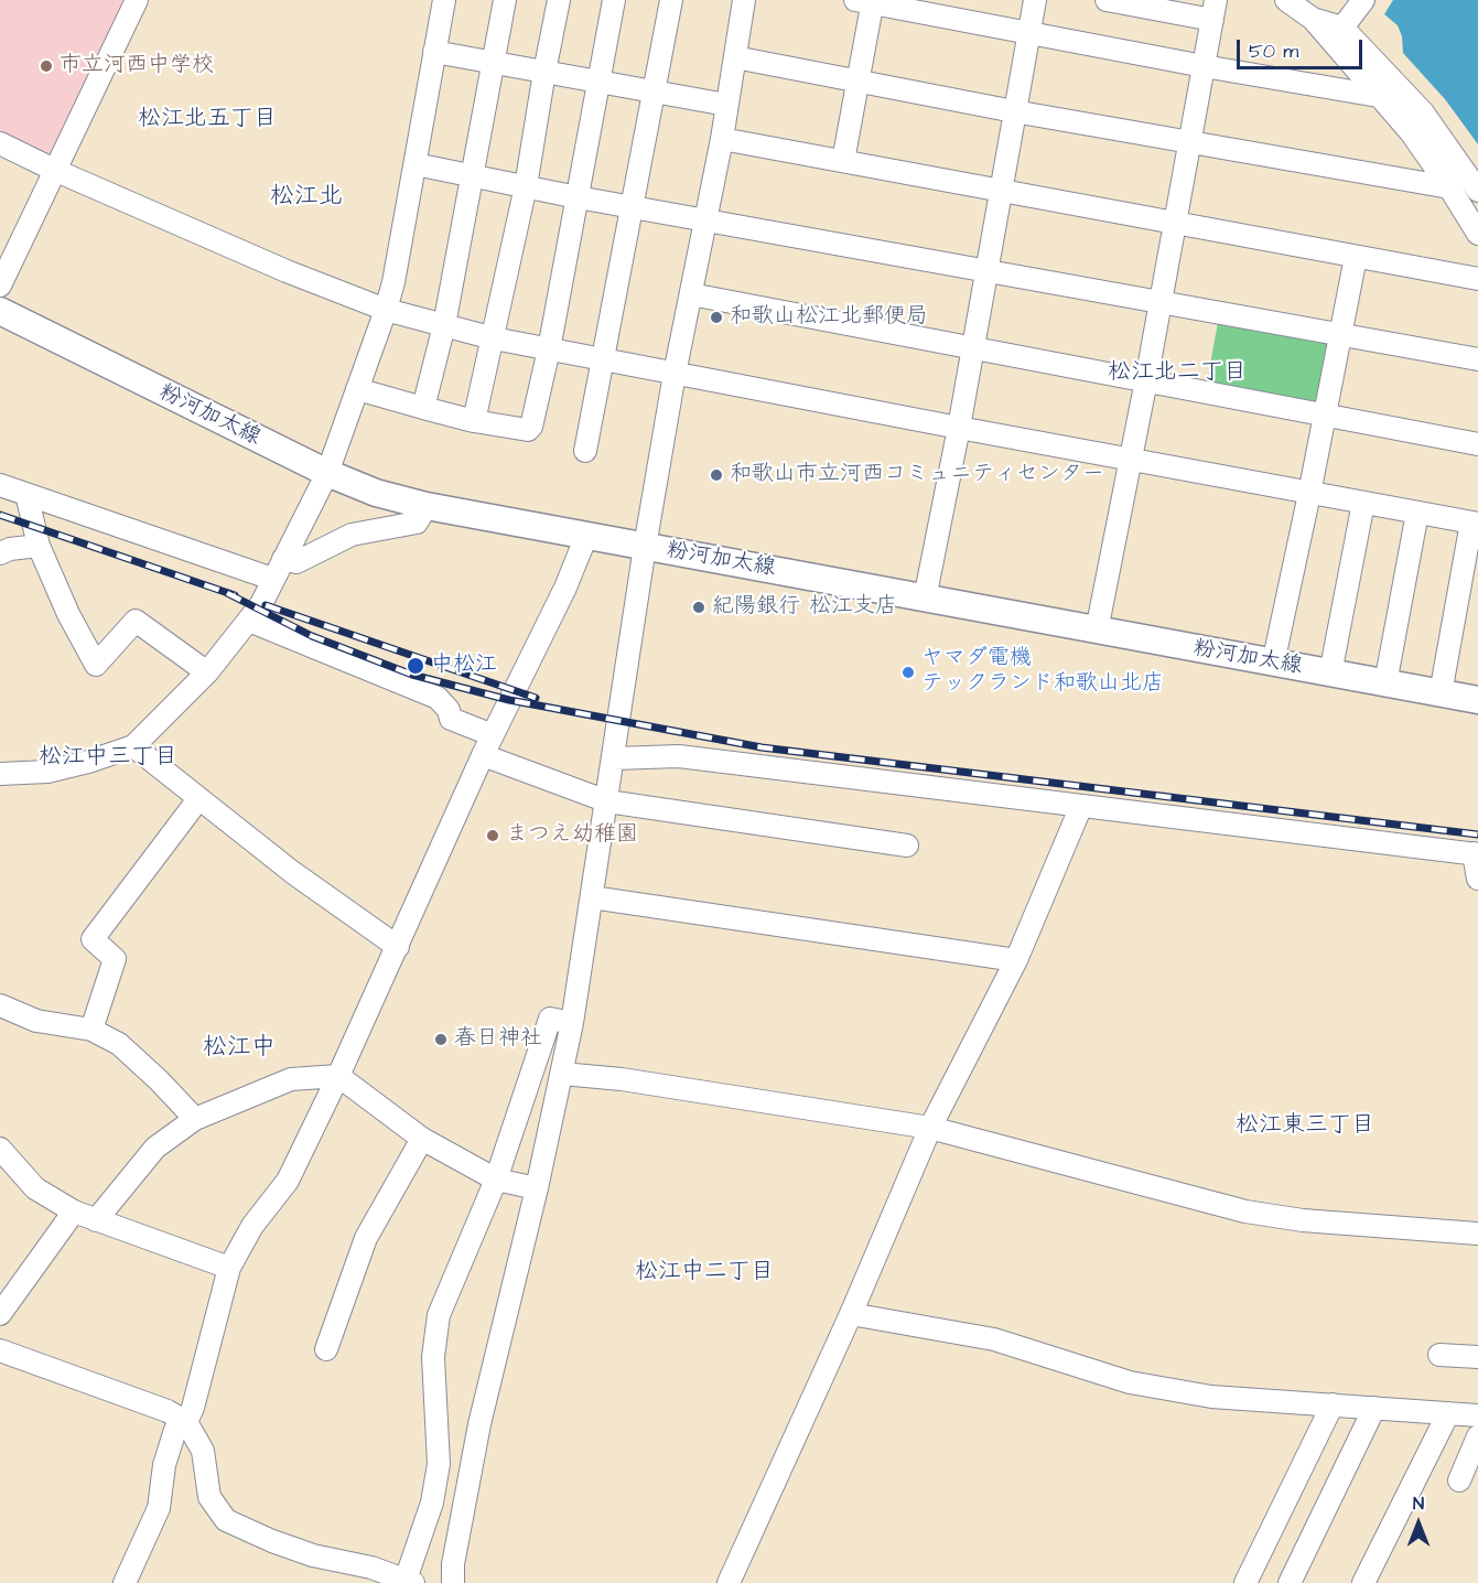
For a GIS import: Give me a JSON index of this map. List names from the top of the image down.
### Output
{
  "streets": {
    "main road": ["粉河加太線"]
  },
  "districts": [
    "松江北五丁目",
    "松江北",
    "松江北二丁目",
    "松江中三丁目",
    "松江中",
    "松江東三丁目",
    "松江中二丁目"
  ],
  "places": [
    "市立河西中学校",
    "和歌山松江北郵便局",
    "和歌山市立河西コミュニティセンター",
    "紀陽銀行 松江支店",
    "中松江",
    "ヤマダ電機 テックランド和歌山北店",
    "まつえ幼稚園",
    "春日神社"
  ],
  "scale_bar": "50 m",
  "north": "top"
}
